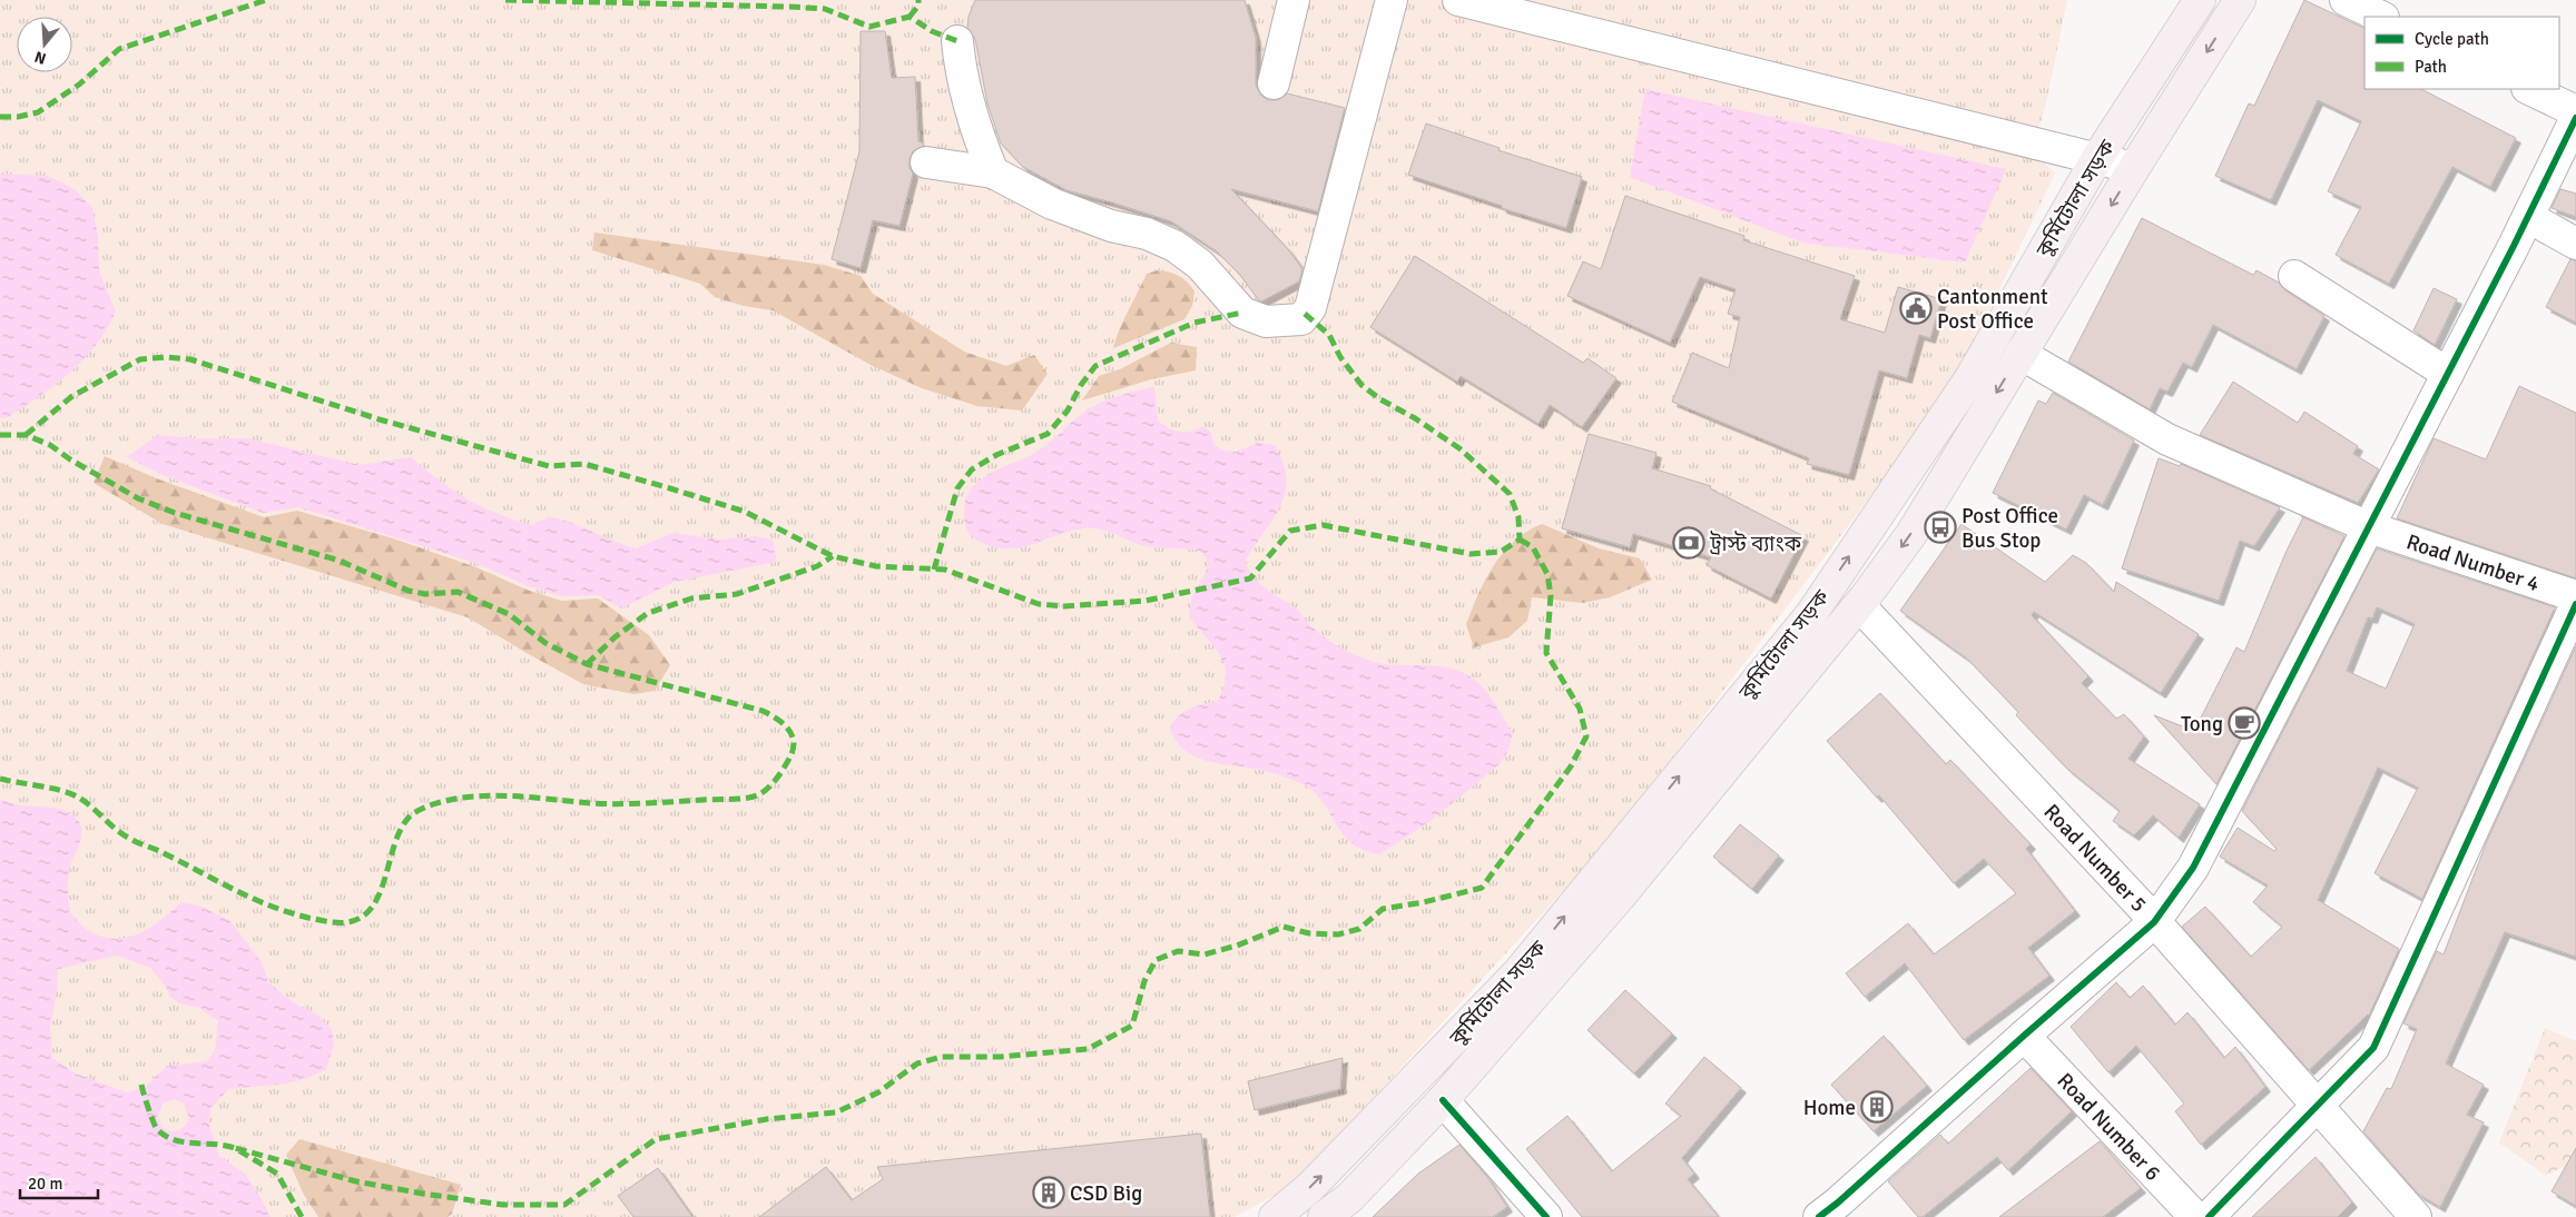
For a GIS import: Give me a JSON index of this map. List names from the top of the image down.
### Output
{
  "streets": {
    "main road": ["কুর্মিটোলা সড়ক"],
    "street": ["Road Number 4", "Road Number 5", "Road Number 6"]
  },
  "crossings": [
    ["কুর্মিটোলা সড়ক", "Road Number 4"],
    ["কুর্মিটোলা সড়ক", "Road Number 5"]
  ],
  "places": {
    "public building": ["Cantonment Post Office"],
    "bus stop": ["Post Office Bus Stop"],
    "bank": ["ট্রাস্ট ব্যাংক"],
    "cafe": ["Tong"],
    "building": ["Home", "CSD Big"]
  },
  "legend": ["Cycle path", "Path"],
  "scale_bar": "20 m",
  "north": "bottom"
}
